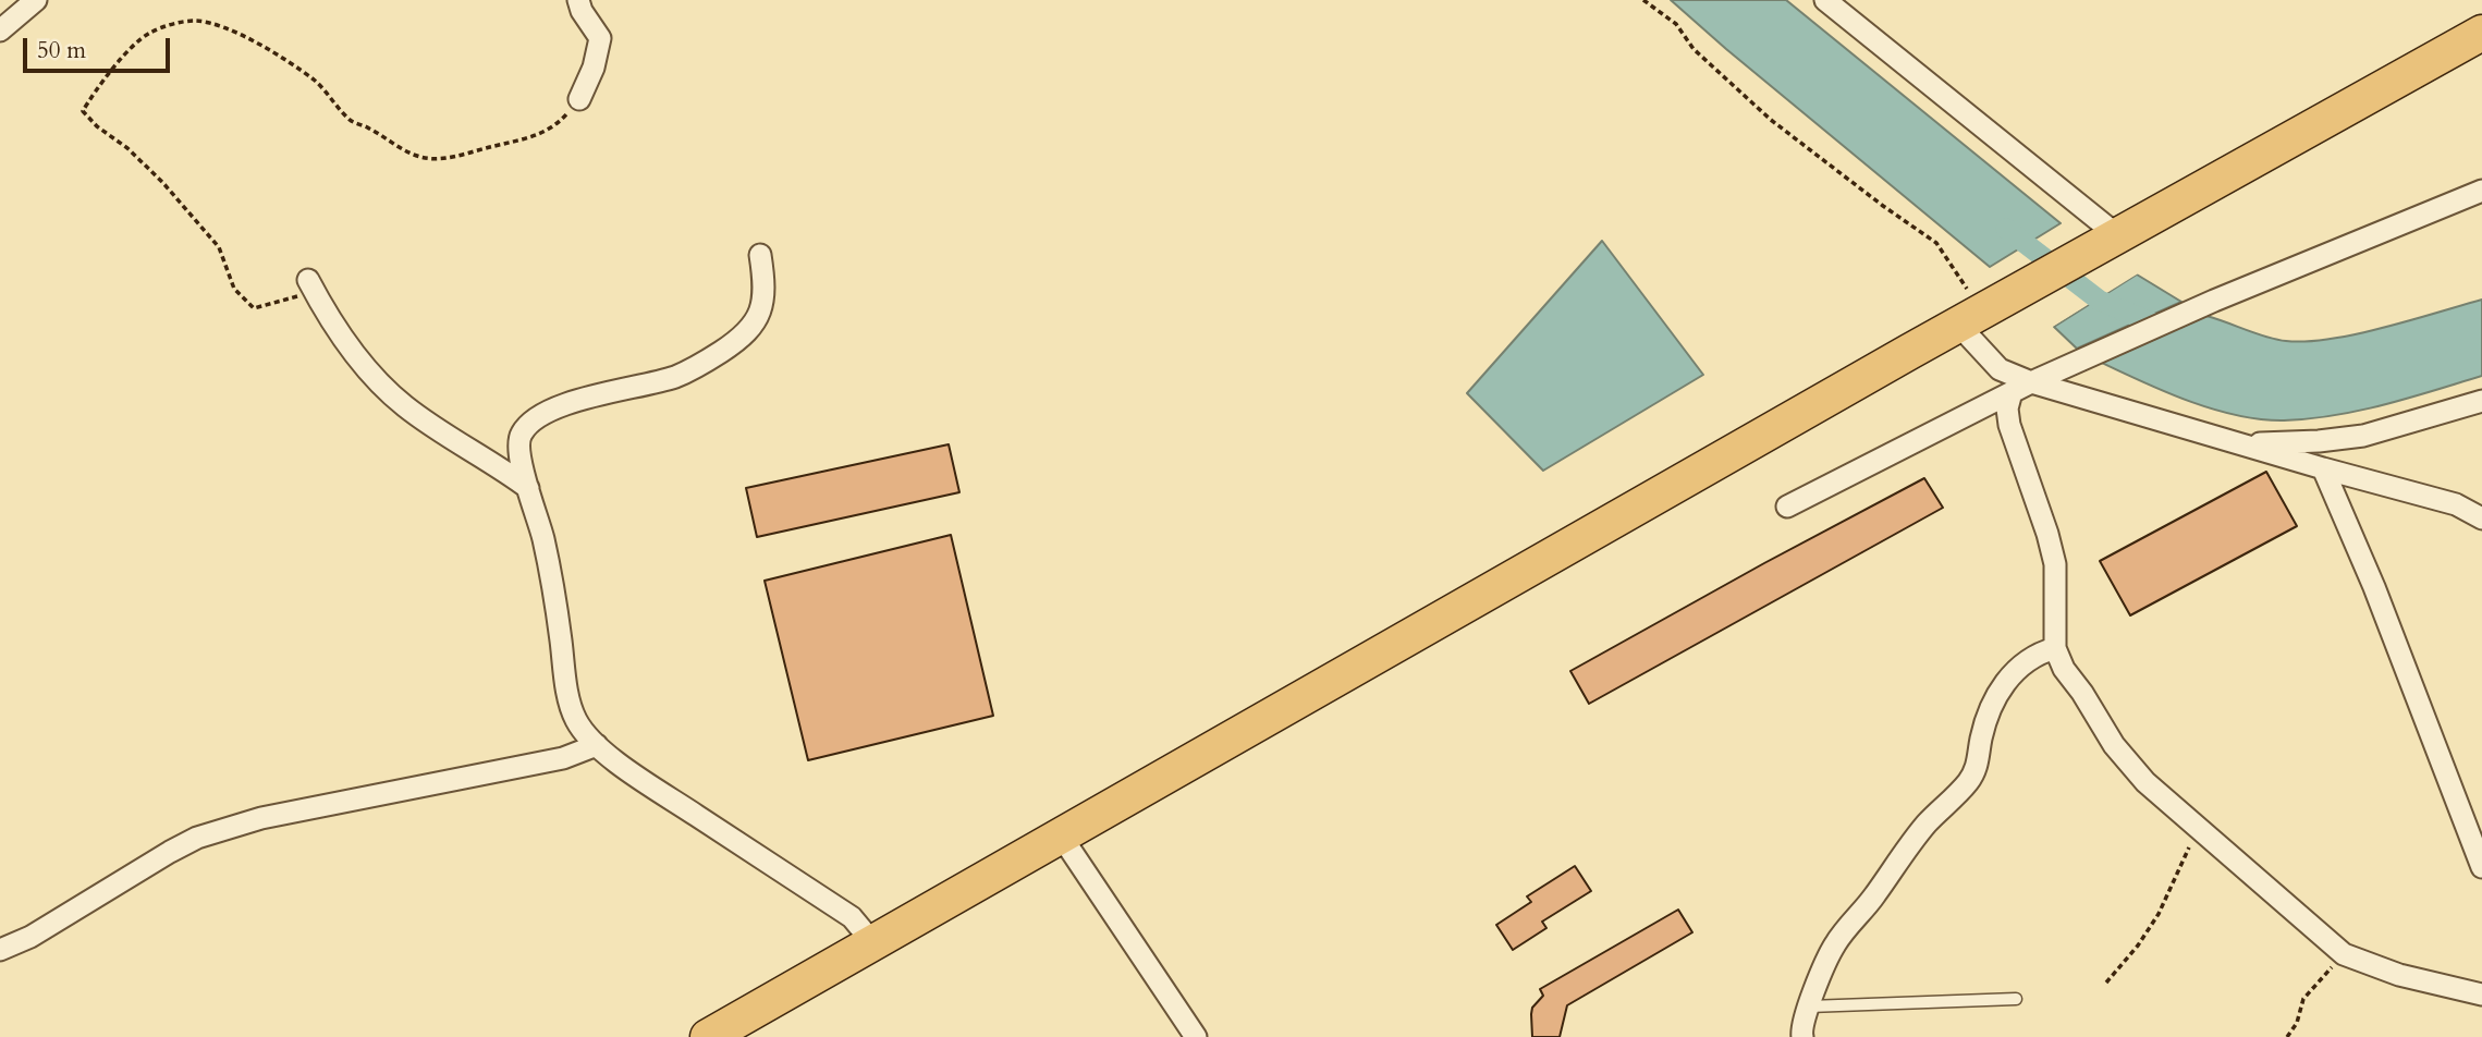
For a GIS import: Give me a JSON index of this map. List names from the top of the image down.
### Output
{
  "scale_bar": "50 m"
}
